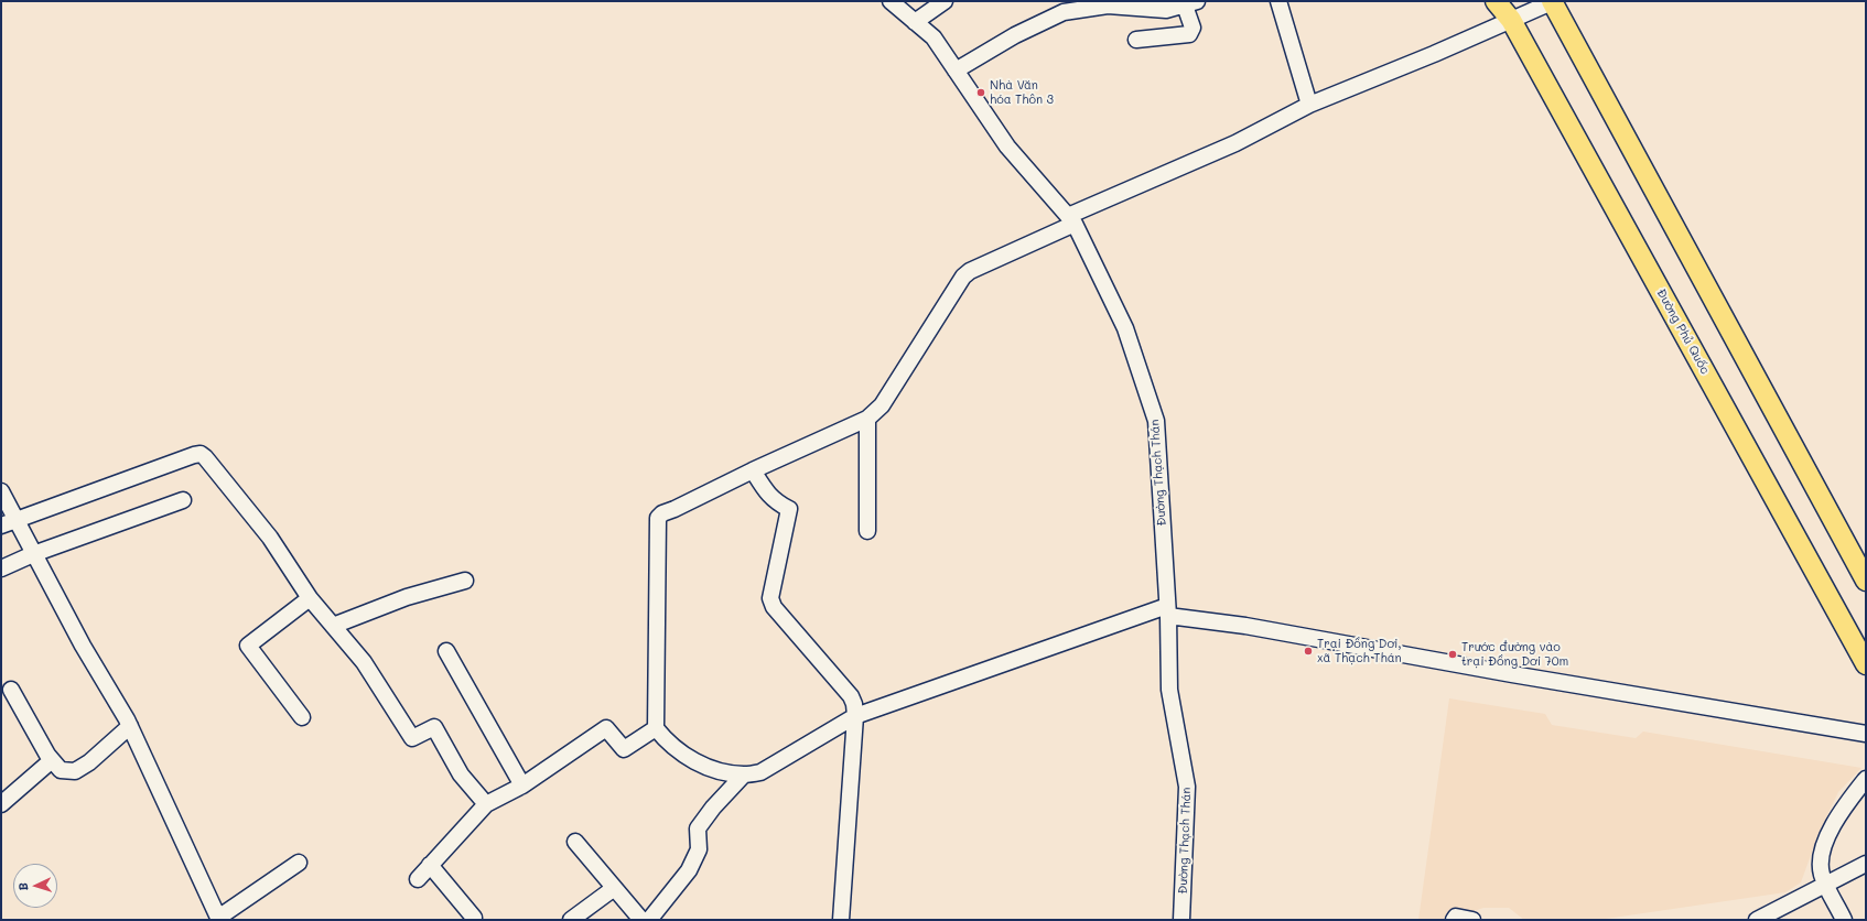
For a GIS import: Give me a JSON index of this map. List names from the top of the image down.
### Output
{
  "streets": {
    "main road": ["Đường Phủ Quốc"],
    "street": ["Đường Thạch Thán"]
  },
  "places": ["Nhà Văn hóa Thôn 3", "Trại Đồng Dơi, xã Thạch Thán", "Trước đường vào trại Đồng Dơi 70m"],
  "north": "left"
}
